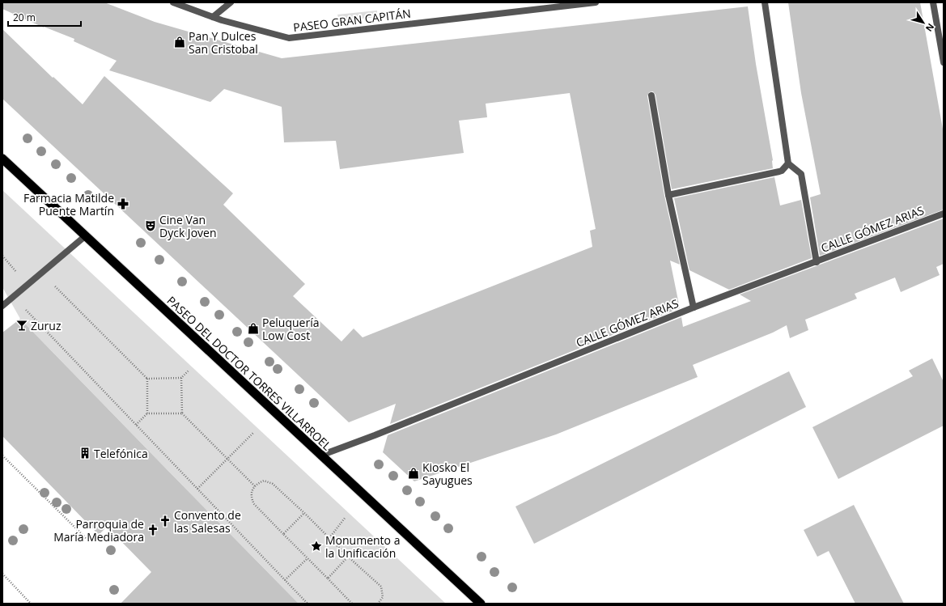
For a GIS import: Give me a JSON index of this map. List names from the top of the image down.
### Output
{
  "streets": {
    "highway": ["PASEO DEL DOCTOR TORRES VILLARROEL"],
    "street": ["PASEO GRAN CAPITÁN", "CALLE GÓMEZ ARIAS"]
  },
  "crossings": [
    ["CALLE GÓMEZ ARIAS", "PASEO DEL DOCTOR TORRES VILLARROEL"]
  ],
  "places": {
    "shop": ["Pan Y Dulces San Cristobal", "Peluquería Low Cost", "Kiosko El Sayugues"],
    "pharmacy": ["Farmacia Matilde Puente Martín"],
    "theatre": ["Cine Van Dyck Joven"],
    "bar": ["Zuruz"],
    "building": ["Telefónica"],
    "church": ["Convento de las Salesas", "Parroquia de María Mediadora"],
    "place": ["Monumento a la Unificación"]
  },
  "scale_bar": "20 m",
  "north": "bottom right"
}
